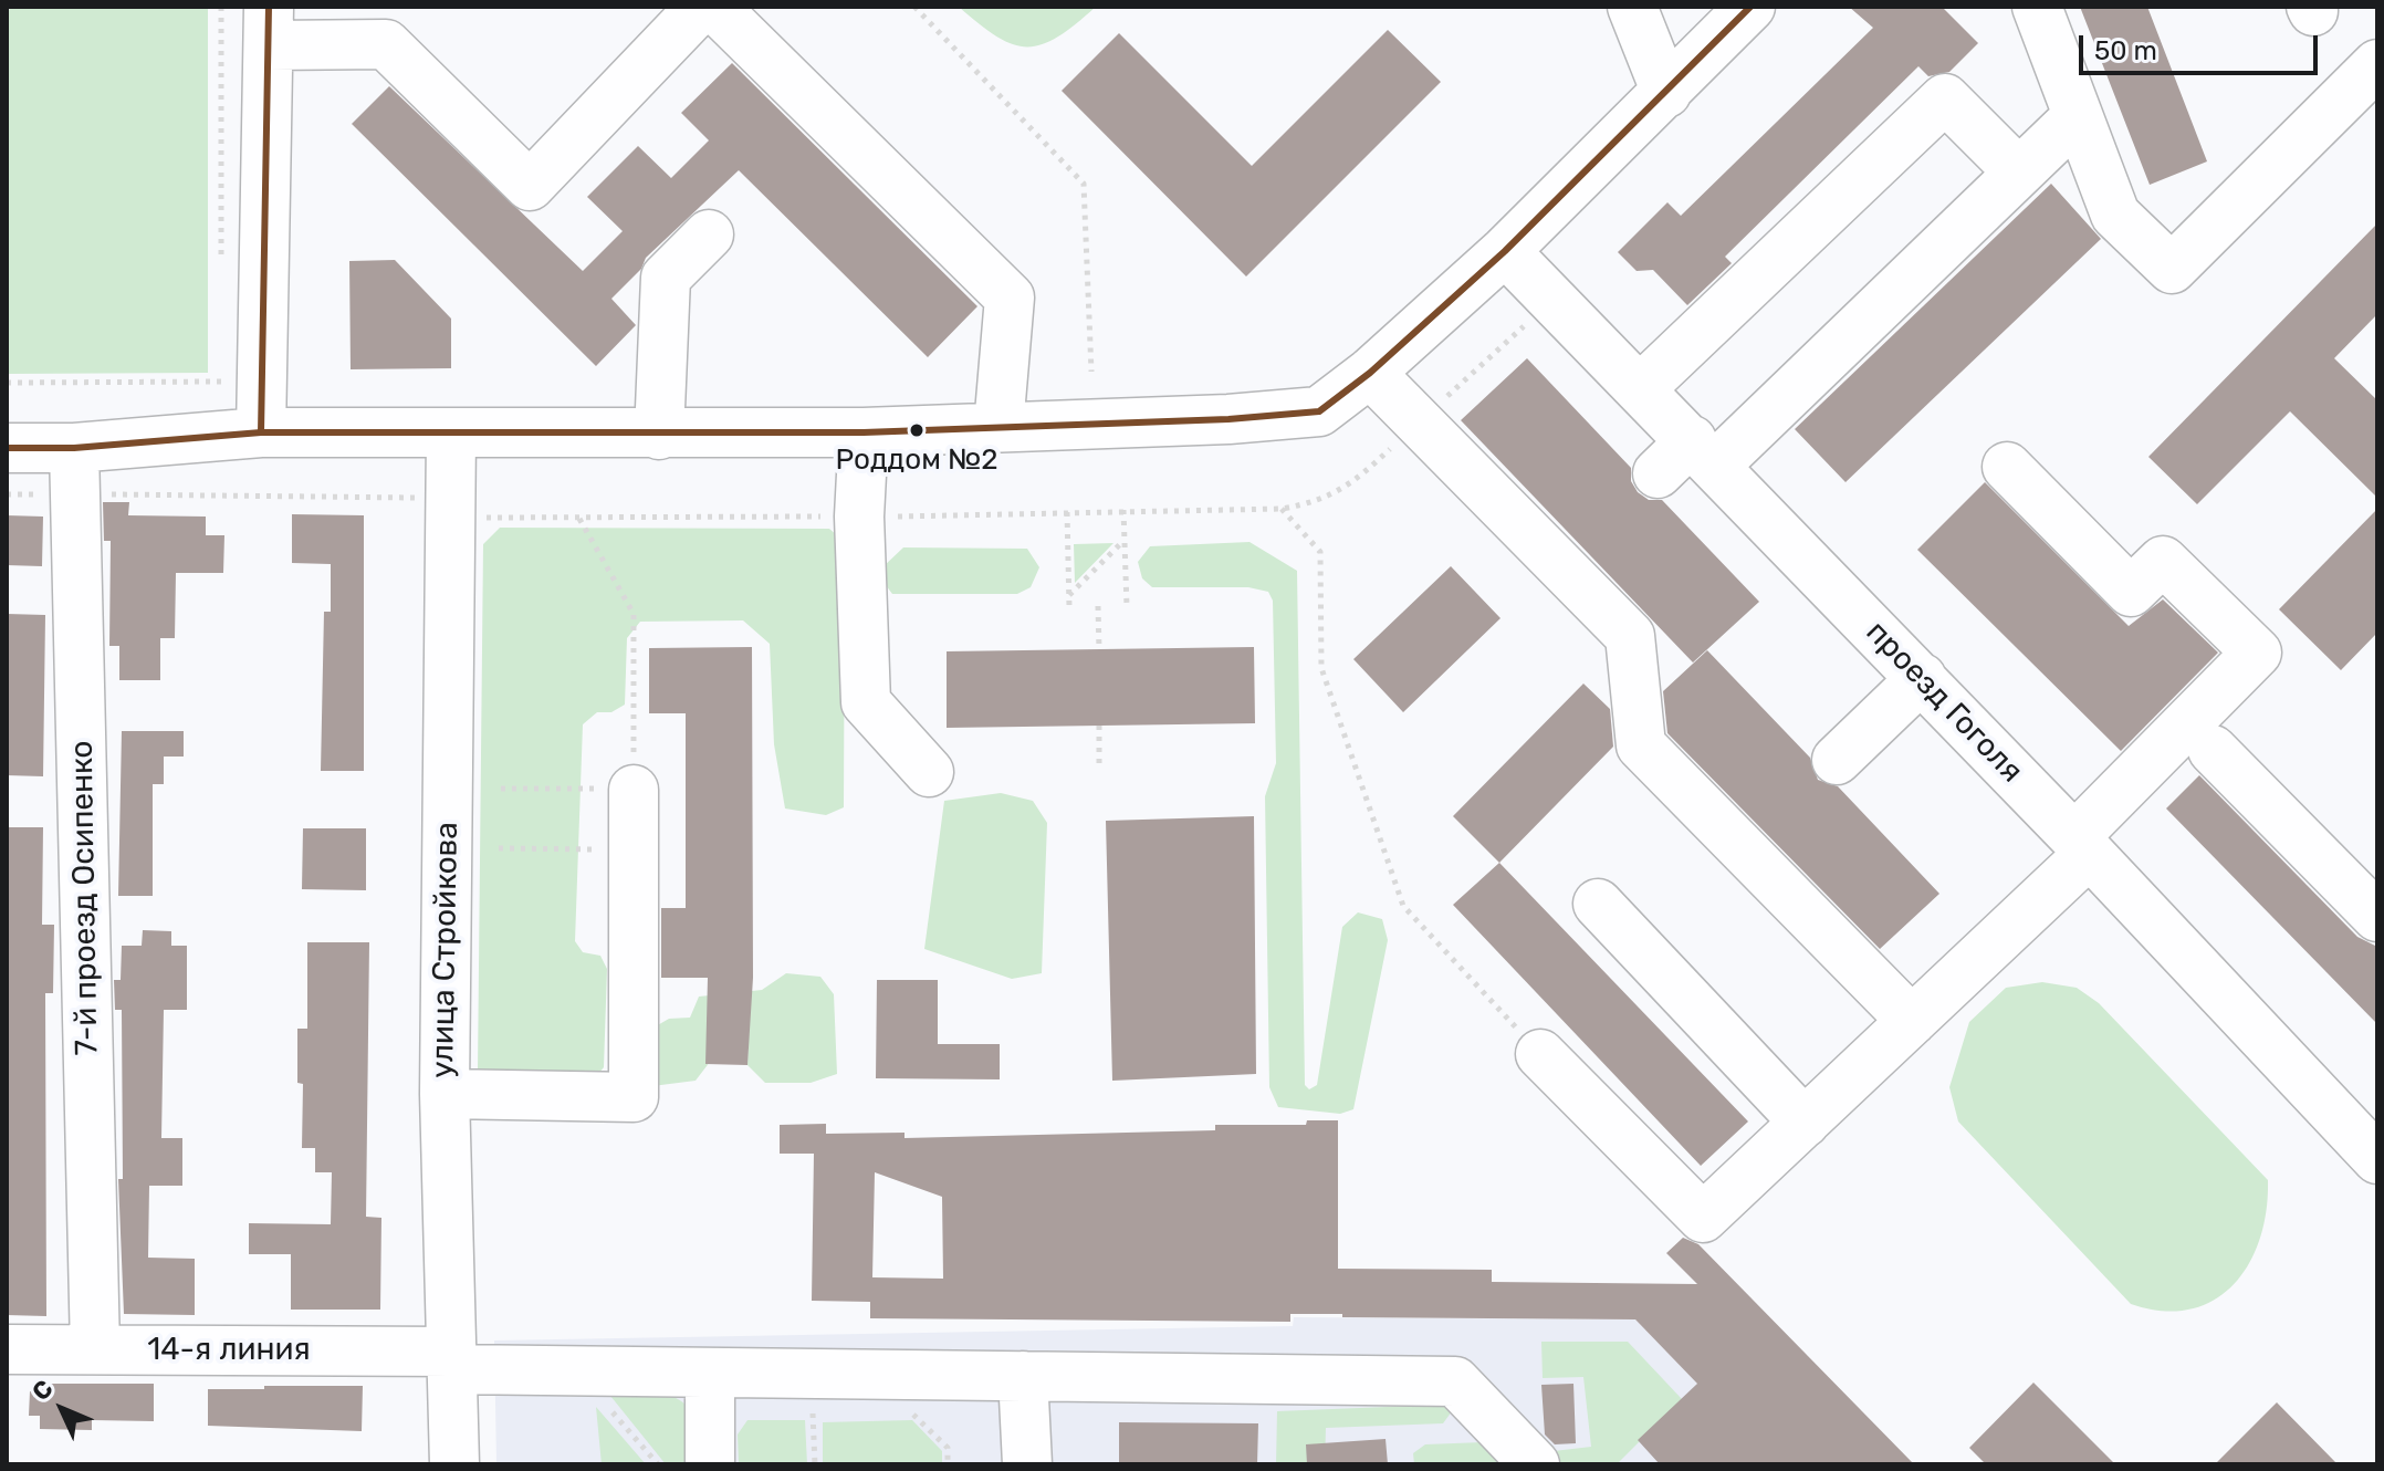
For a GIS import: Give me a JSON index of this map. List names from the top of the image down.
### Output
{
  "streets": {
    "street": [
      "проезд Гоголя",
      "7-й проезд Осипенко",
      "улица Стройкова",
      "14-я линия"
    ]
  },
  "crossings": [
    ["7-й проезд Осипенко", "14-я линия"],
    ["улица Стройкова", "14-я линия"]
  ],
  "places": ["Роддом №2"],
  "scale_bar": "50 m",
  "north": "top left"
}
